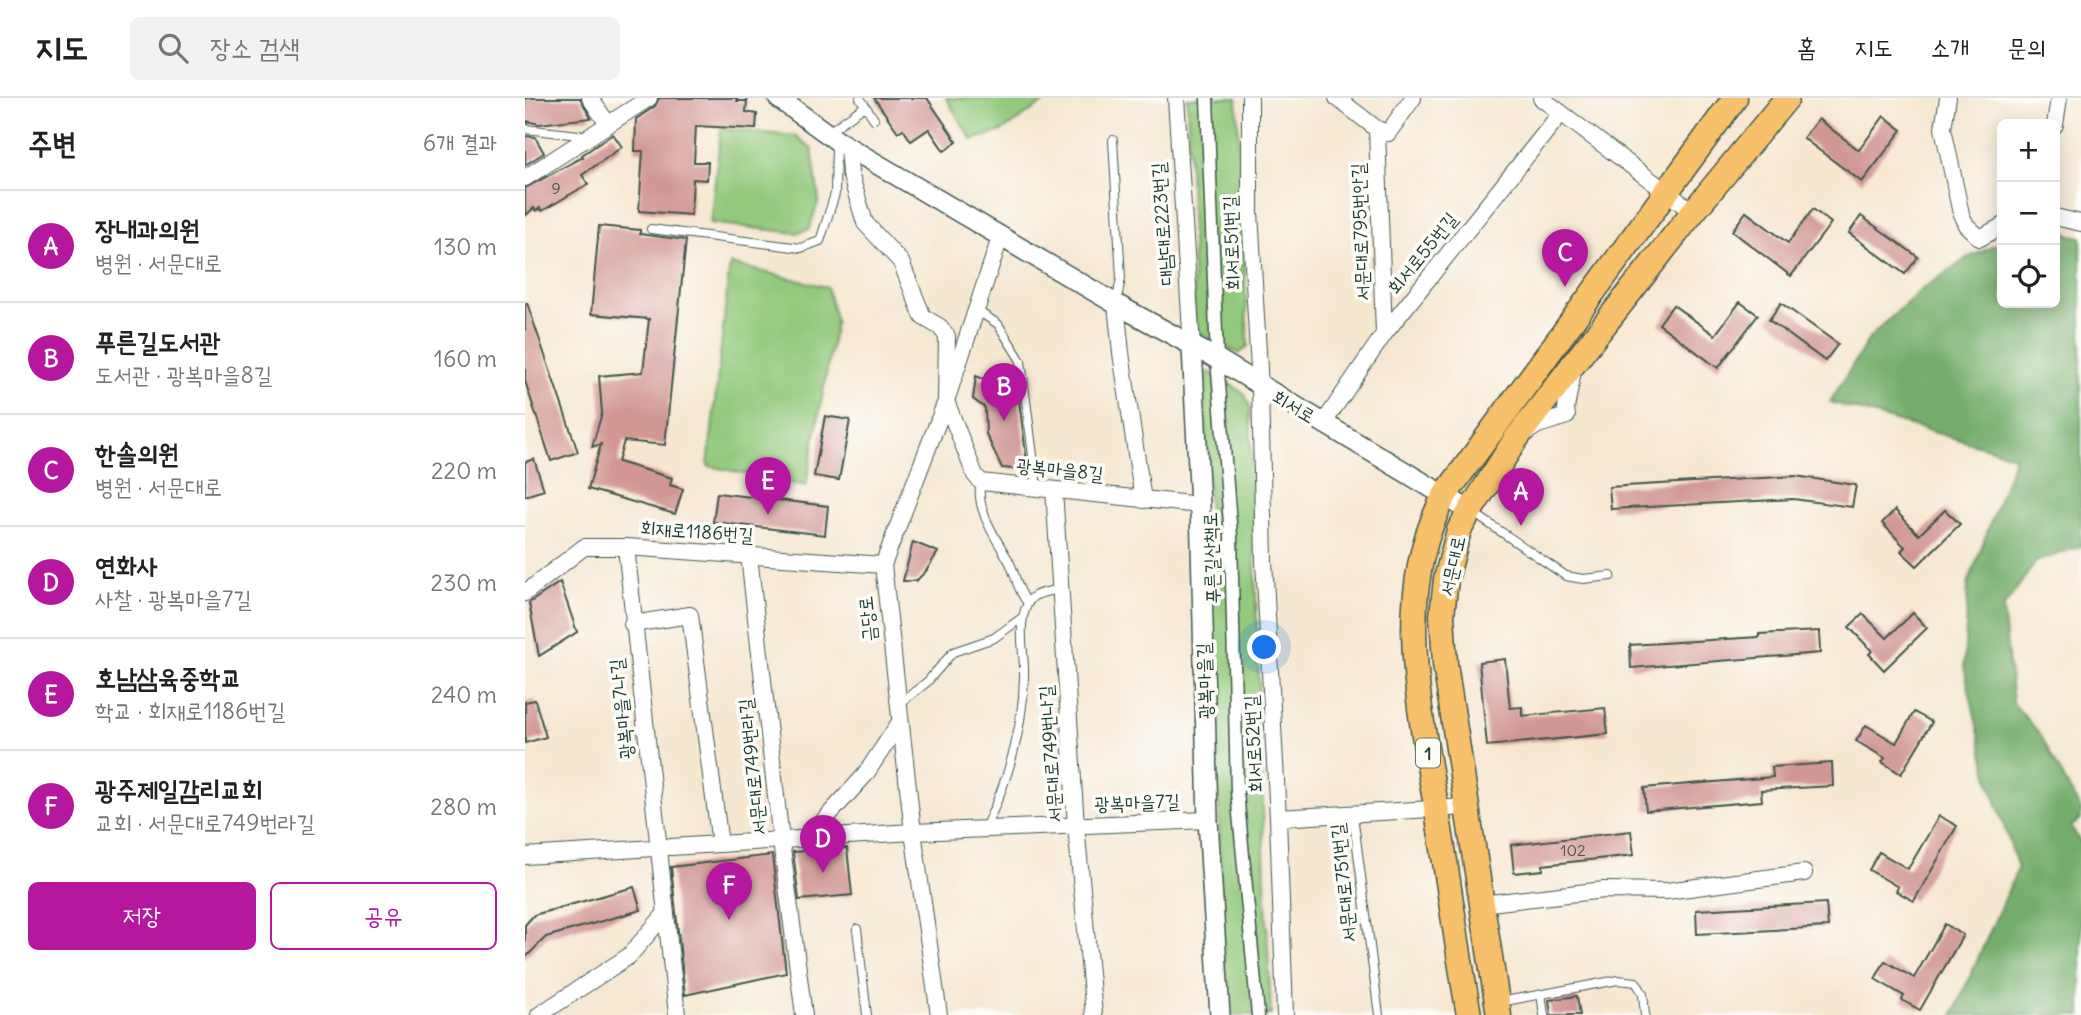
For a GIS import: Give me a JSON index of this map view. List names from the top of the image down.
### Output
{
  "streets": {
    "main road": ["서문대로", "1"],
    "street": [
      "대남대로223번길",
      "서문대로795번안길",
      "회서로51번길",
      "회서로55번길",
      "회서로",
      "광복마을8길",
      "회재로1186번길",
      "푸른길산책로",
      "금당로",
      "광복마을길",
      "광복마을7나길",
      "회서로52번길",
      "서문대로749번나길",
      "서문대로749번라길",
      "광복마을7길",
      "서문대로751번길"
    ]
  },
  "crossings": [
    ["대남대로223번길", "회서로"],
    ["대남대로223번길", "광복마을길"],
    ["서문대로795번안길", "회서로55번길"],
    ["회서로51번길", "회서로"],
    ["회서로51번길", "회서로52번길"],
    ["회서로55번길", "회서로"],
    ["회서로", "푸른길산책로"],
    ["회서로", "서문대로"],
    ["회서로", "금당로"],
    ["회서로", "광복마을길"],
    ["회서로", "회서로52번길"],
    ["광복마을8길", "광복마을길"],
    ["광복마을8길", "서문대로749번나길"],
    ["회재로1186번길", "금당로"],
    ["회재로1186번길", "광복마을7나길"],
    ["회재로1186번길", "서문대로749번라길"],
    ["서문대로", "서문대로751번길"],
    ["금당로", "광복마을7길"],
    ["광복마을길", "광복마을7길"],
    ["광복마을7나길", "광복마을7길"],
    ["서문대로749번나길", "광복마을7길"],
    ["서문대로749번라길", "광복마을7길"]
  ],
  "house_numbers": ["9", "102"],
  "page": {
    "header": "지도",
    "search": "장소 검색",
    "nav": [
      "홈",
      "지도",
      "소개",
      "문의"
    ],
    "heading": ["주변", "6개 결과"],
    "map_buttons": ["+", "−"],
    "list": [
      {
        "mark": "A",
        "name": "장내과의원",
        "note": "병원 · 서문대로",
        "value": "130 m"
      },
      {
        "mark": "B",
        "name": "푸른길도서관",
        "note": "도서관 · 광복마을8길",
        "value": "160 m"
      },
      {
        "mark": "C",
        "name": "한솔의원",
        "note": "병원 · 서문대로",
        "value": "220 m"
      },
      {
        "mark": "D",
        "name": "연화사",
        "note": "사찰 · 광복마을7길",
        "value": "230 m"
      },
      {
        "mark": "E",
        "name": "호남삼육중학교",
        "note": "학교 · 회재로1186번길",
        "value": "240 m"
      },
      {
        "mark": "F",
        "name": "광주제일감리교회",
        "note": "교회 · 서문대로749번라길",
        "value": "280 m"
      }
    ],
    "pins": [
      "C",
      "B",
      "E",
      "A",
      "D",
      "F"
    ],
    "buttons": ["저장", "공유"]
  }
}
